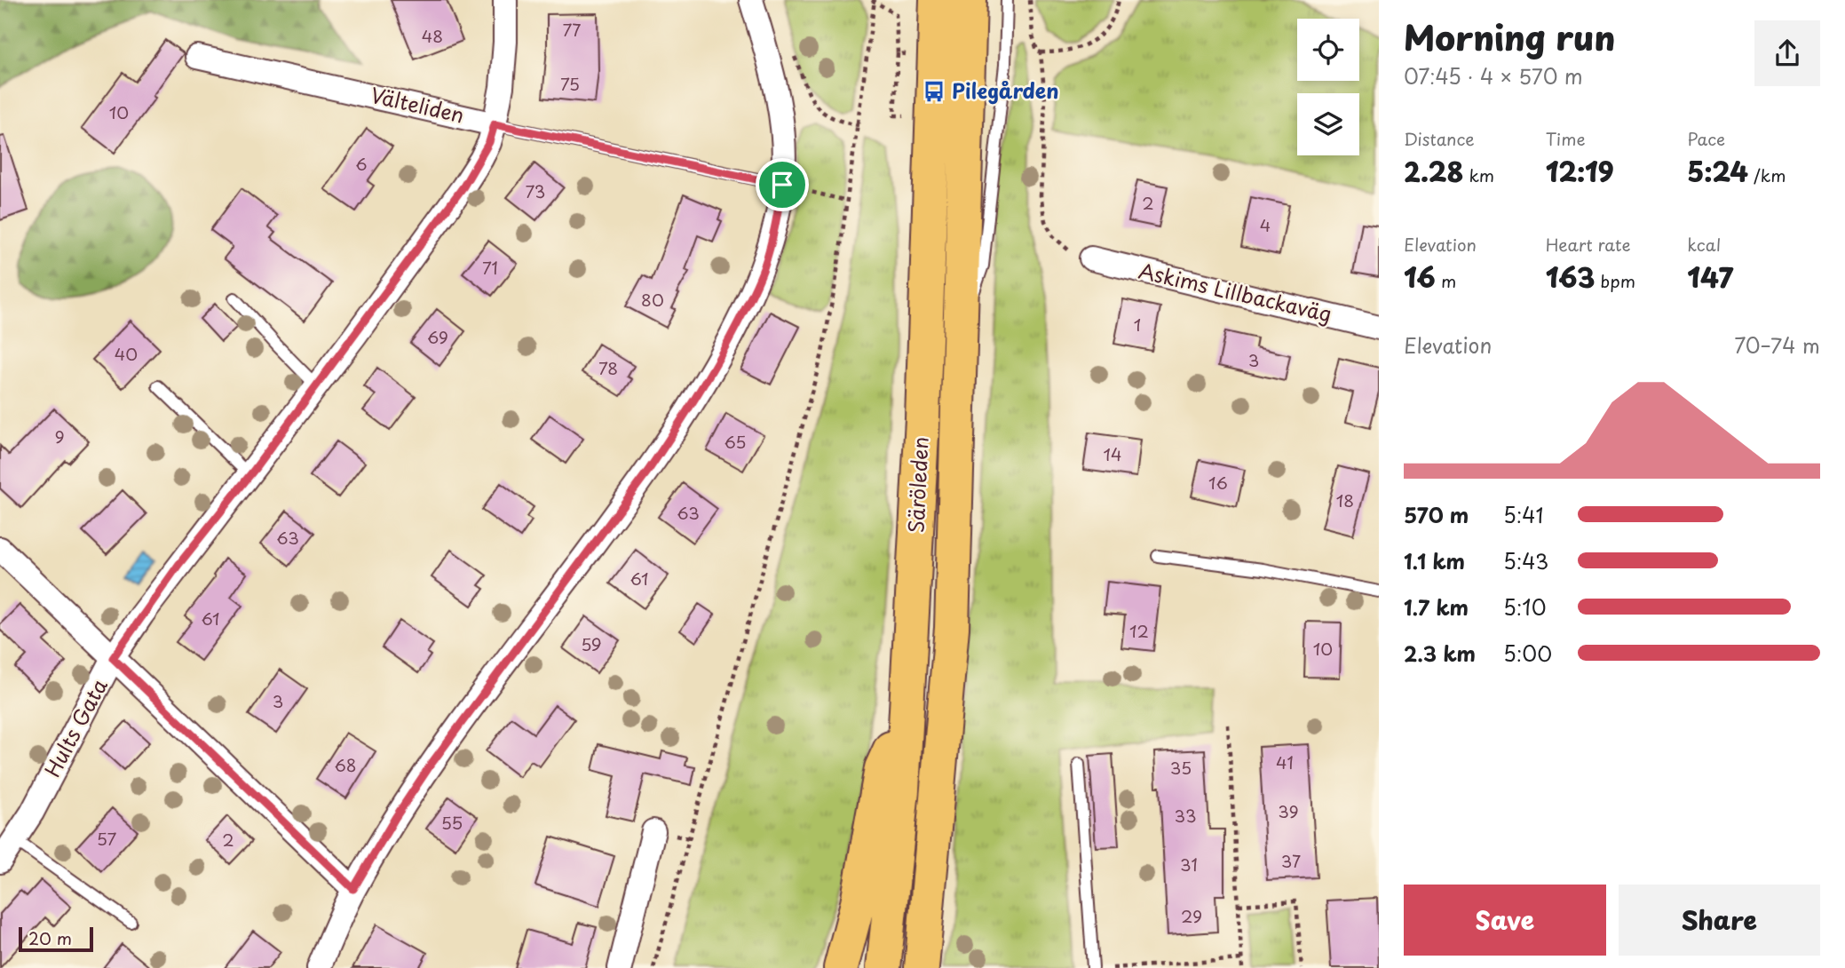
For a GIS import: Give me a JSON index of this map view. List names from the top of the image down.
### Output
{
  "streets": {
    "main road": ["Säröleden"],
    "street": ["Välteliden", "Askims Lillbackaväg", "Hults Gata"]
  },
  "crossings": [
    ["Välteliden", "Hults Gata"]
  ],
  "places": {
    "bus stop": ["Pilegården"]
  },
  "house_numbers": [
    "77",
    "48",
    "75",
    "10",
    "6",
    "73",
    "2",
    "4",
    "71",
    "80",
    "1",
    "69",
    "40",
    "3",
    "78",
    "9",
    "65",
    "14",
    "16",
    "18",
    "63",
    "63",
    "61",
    "61",
    "12",
    "59",
    "10",
    "3",
    "41",
    "68",
    "35",
    "39",
    "33",
    "55",
    "57",
    "2",
    "37",
    "31",
    "29"
  ],
  "scale_bar": "20 m",
  "page": {
    "heading": ["Morning run", "07:45 · 4 × 570 m"],
    "stats": [
      ["Distance", "2.28 km"],
      ["Time", "12:19"],
      ["Pace", "5:24 /km"],
      ["Elevation", "16 m"],
      ["Heart rate", "163 bpm"],
      ["kcal", "147"]
    ],
    "chart": ["Elevation", "70–74 m"],
    "list": [
      {
        "name": "570 m",
        "note": "5:41"
      },
      {
        "name": "1.1 km",
        "note": "5:43"
      },
      {
        "name": "1.7 km",
        "note": "5:10"
      },
      {
        "name": "2.3 km",
        "note": "5:00"
      }
    ],
    "buttons": ["Save", "Share"],
    "scale": "20 m"
  }
}
